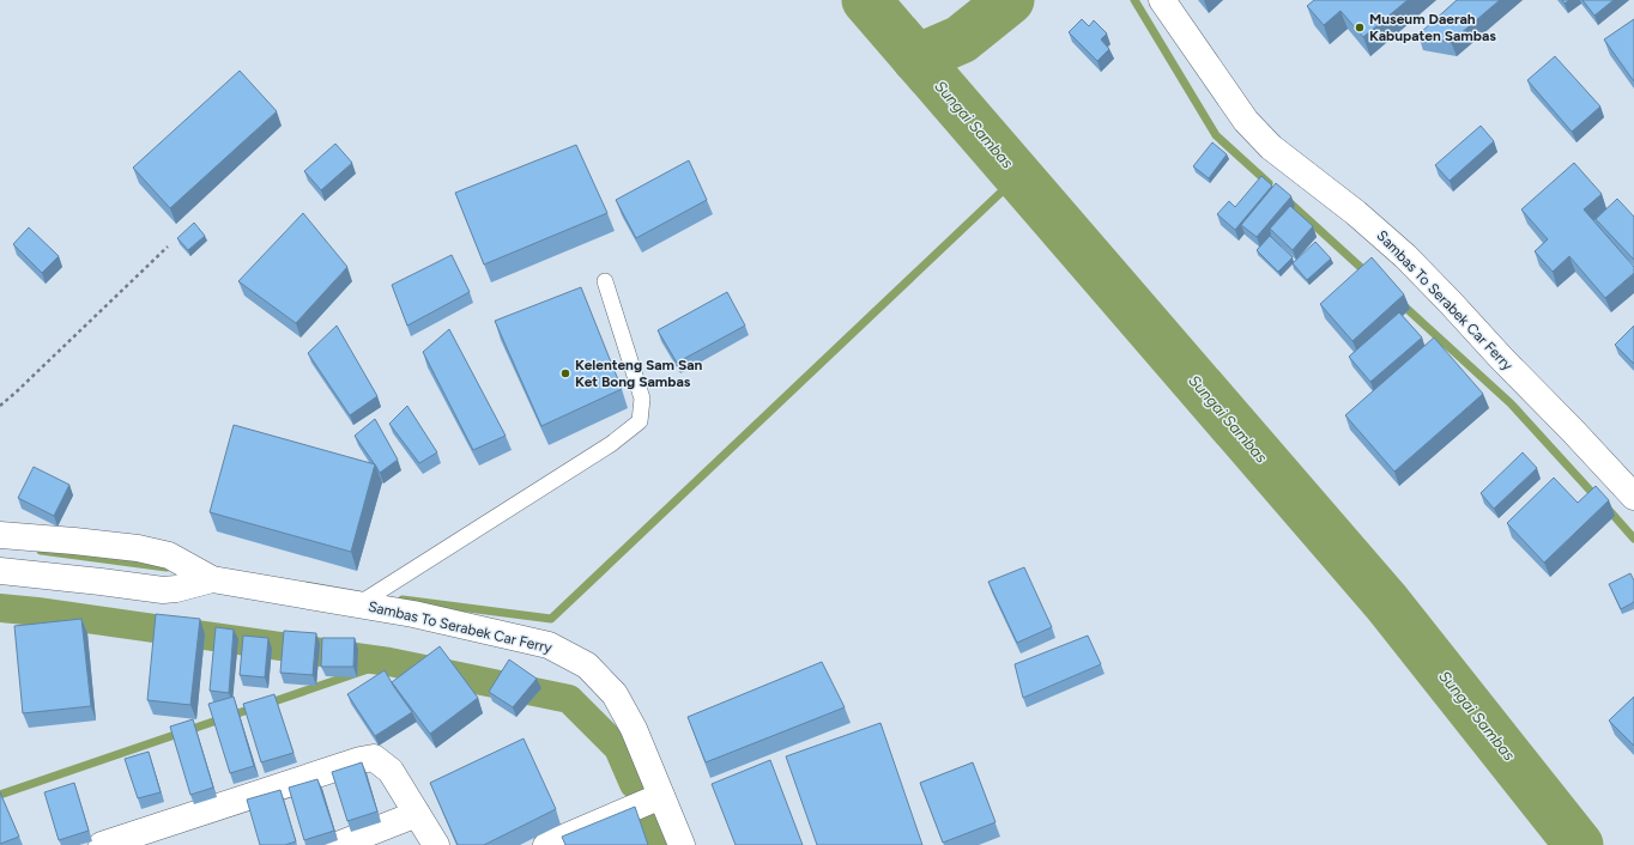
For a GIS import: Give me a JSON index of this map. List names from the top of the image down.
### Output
{
  "streets": {
    "main road": ["Sambas To Serabek Car Ferry"]
  },
  "water": ["Sungai Sambas"],
  "places": ["Museum Daerah Kabupaten Sambas", "Kelenteng Sam San Ket Bong Sambas"]
}
